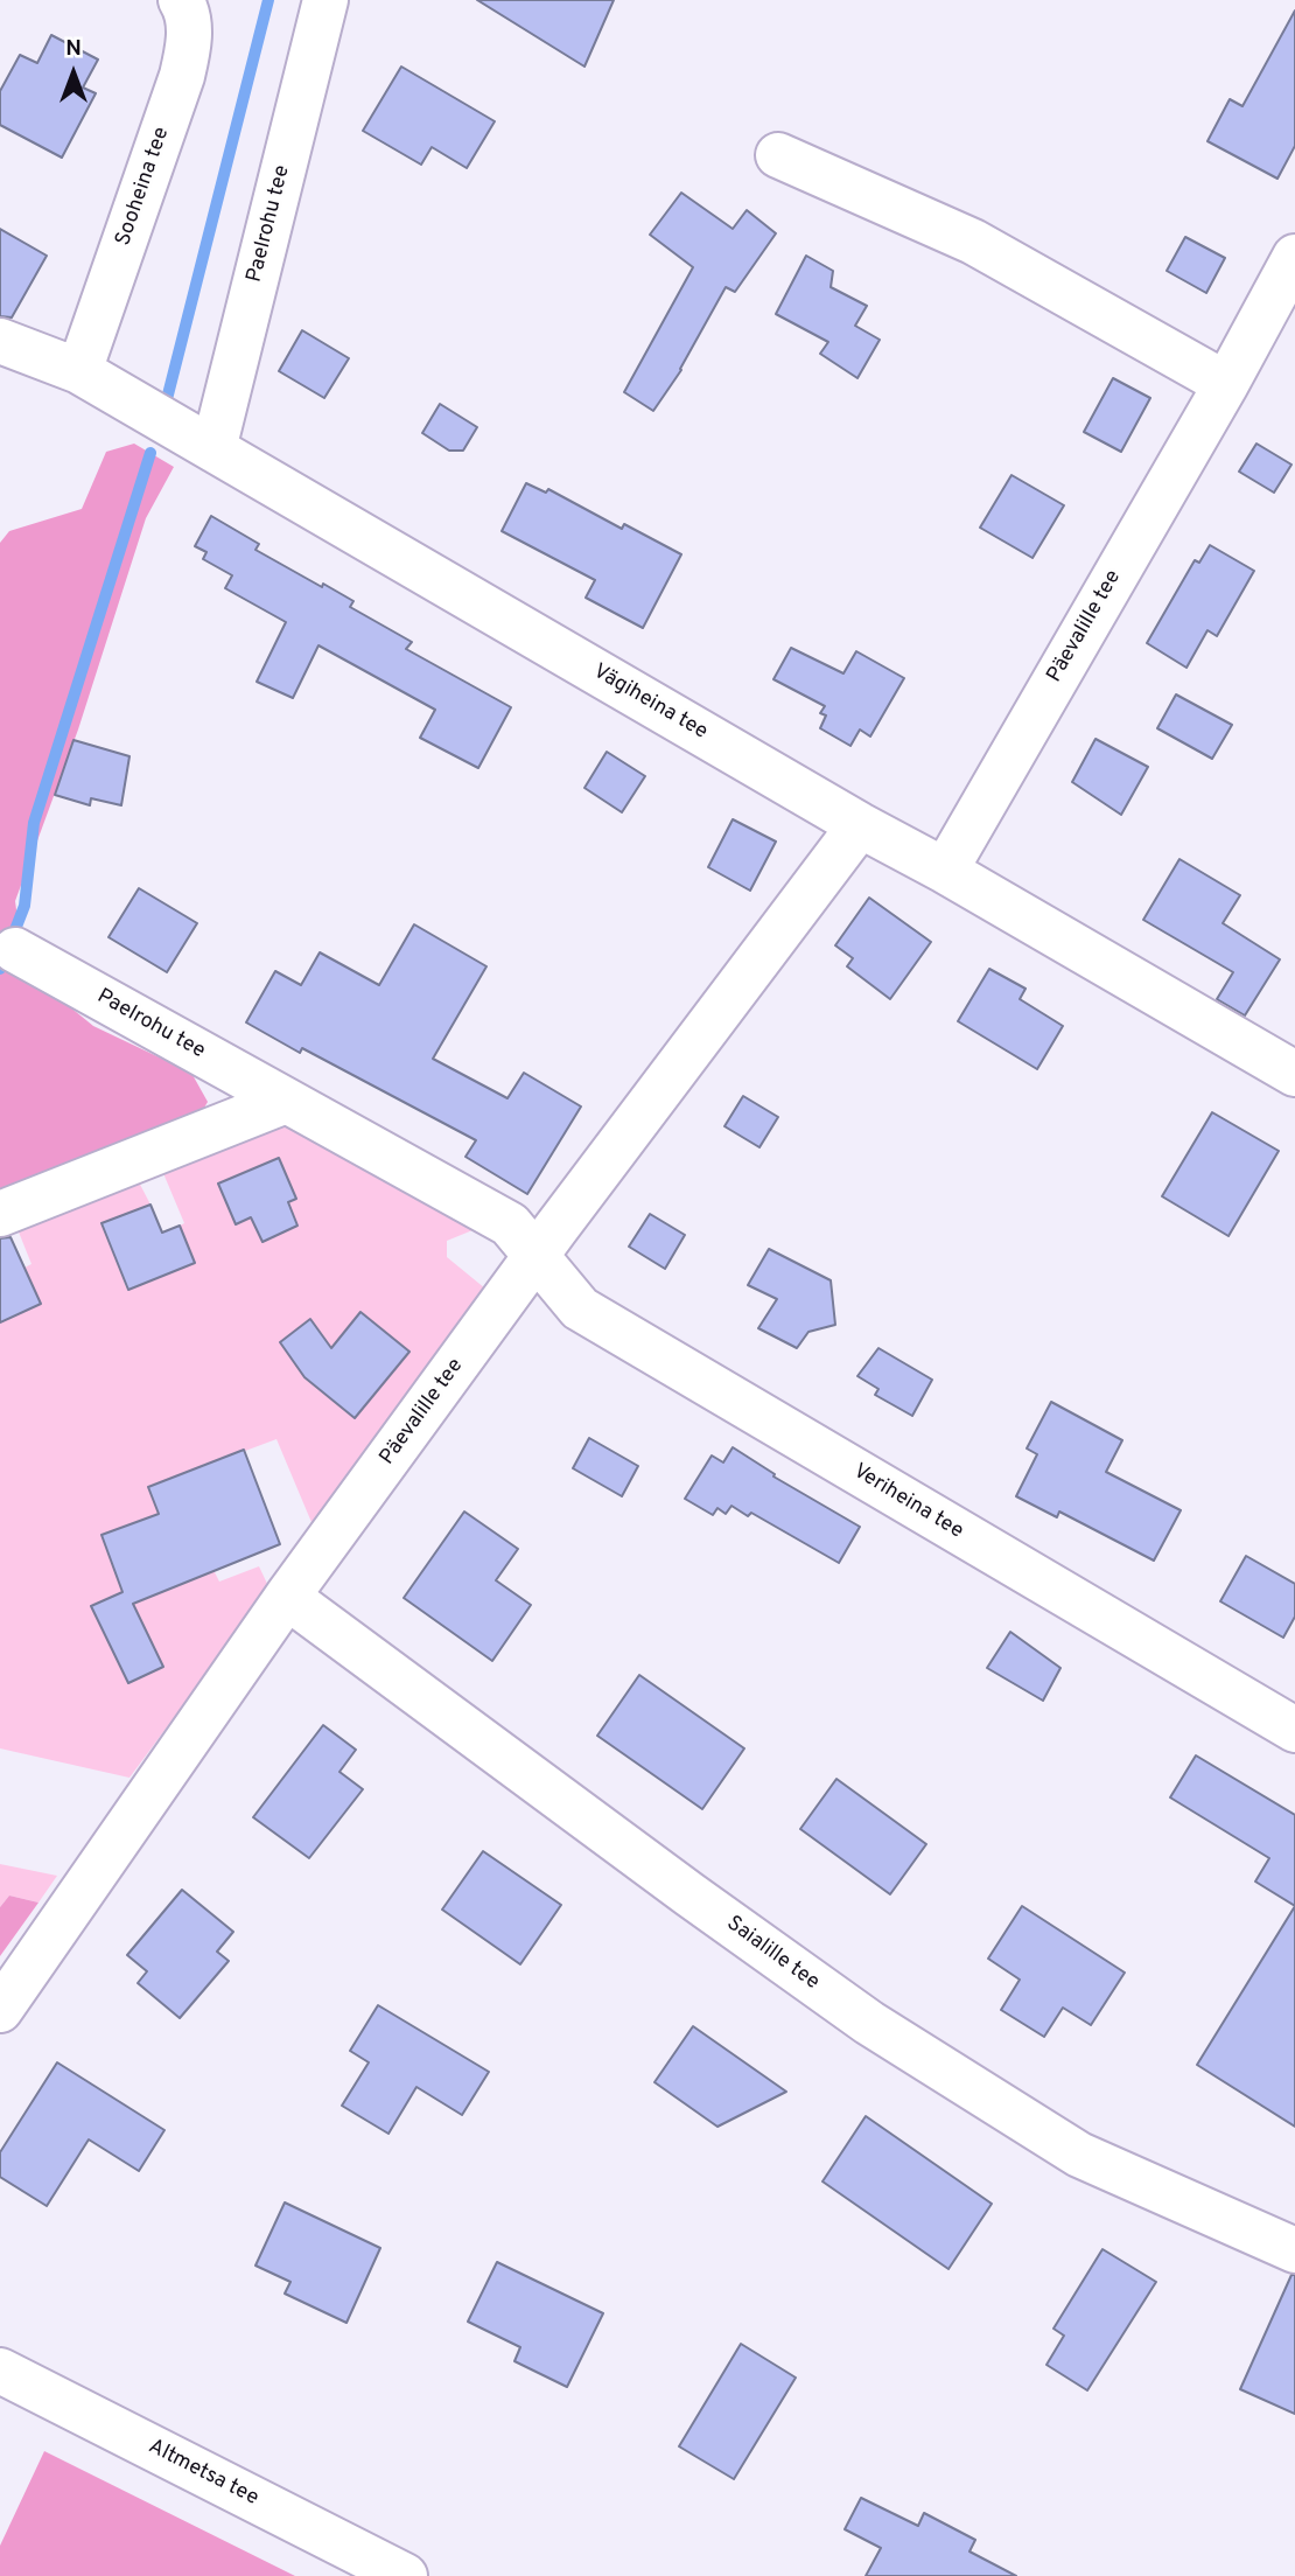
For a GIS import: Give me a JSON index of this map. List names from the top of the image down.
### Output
{
  "streets": {
    "street": [
      "Sooheina tee",
      "Paelrohu tee",
      "Päevalille tee",
      "Vägiheina tee",
      "Veriheina tee",
      "Saialille tee",
      "Altmetsa tee"
    ]
  },
  "crossings": [
    ["Sooheina tee", "Vägiheina tee"],
    ["Paelrohu tee", "Päevalille tee"],
    ["Paelrohu tee", "Vägiheina tee"],
    ["Paelrohu tee", "Veriheina tee"],
    ["Päevalille tee", "Vägiheina tee"],
    ["Päevalille tee", "Veriheina tee"],
    ["Päevalille tee", "Saialille tee"]
  ],
  "north": "top"
}
